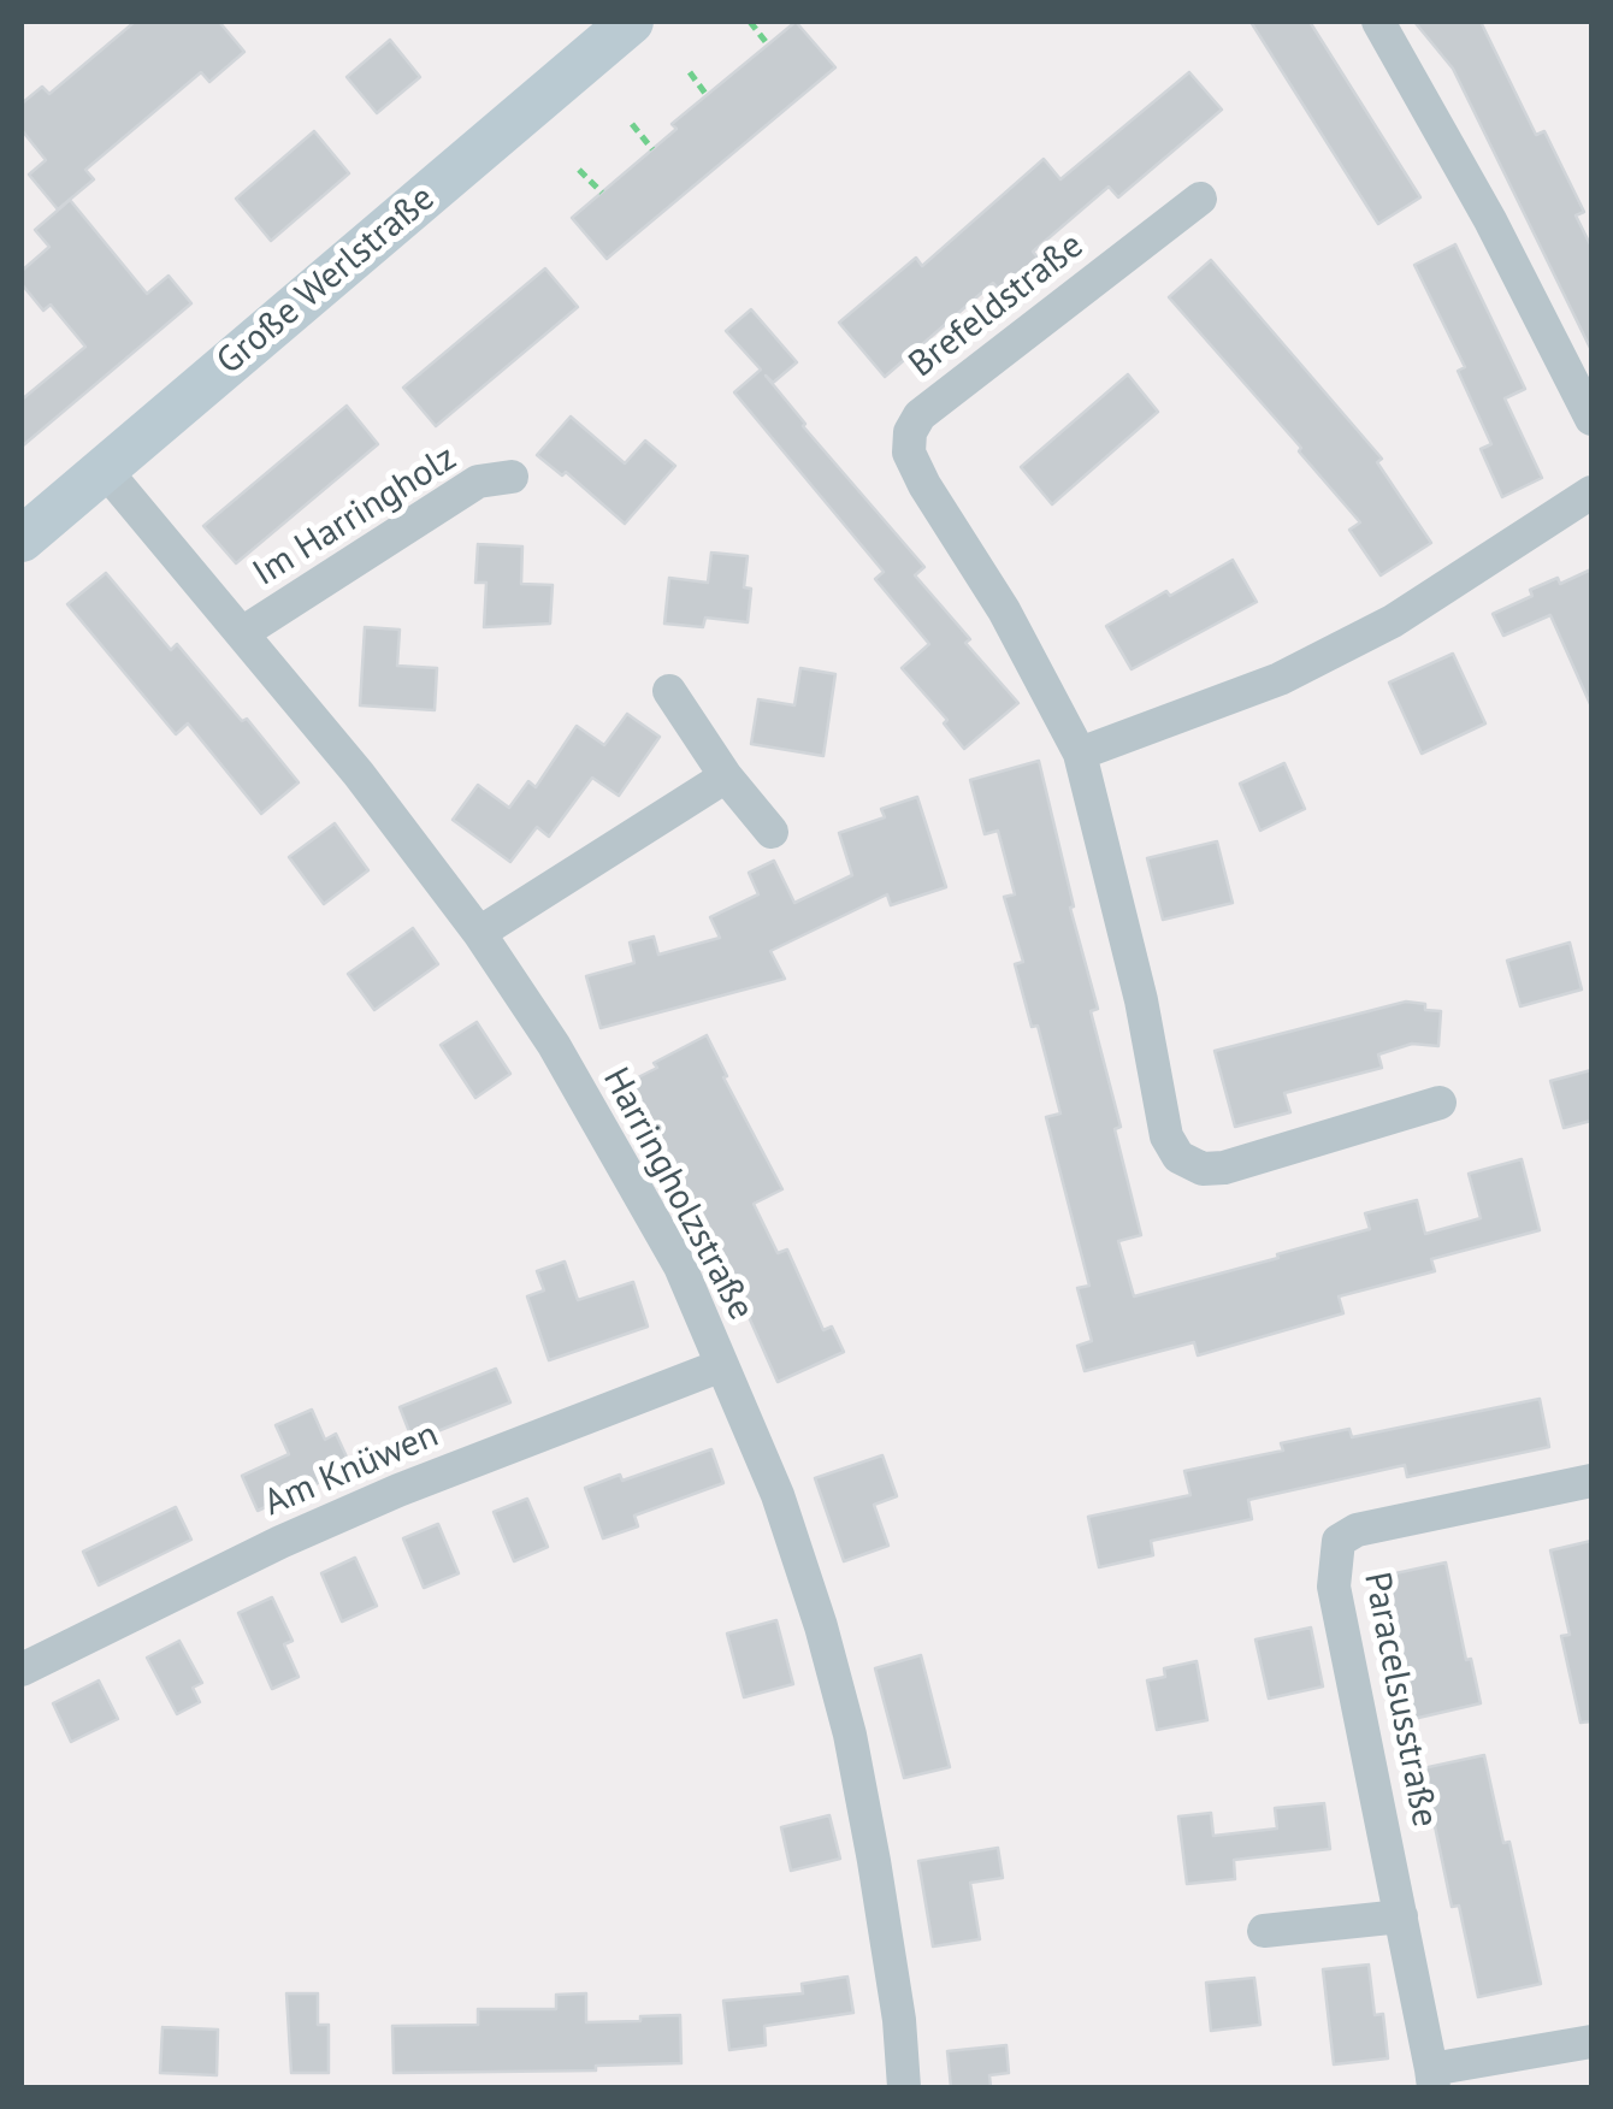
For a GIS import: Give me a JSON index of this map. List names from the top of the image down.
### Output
{
  "streets": {
    "street": [
      "Große Werlstraße",
      "Brefeldstraße",
      "Im Harringholz",
      "Harringholzstraße",
      "Am Knüwen",
      "Paracelsusstraße"
    ]
  },
  "crossings": [
    ["Große Werlstraße", "Harringholzstraße"],
    ["Im Harringholz", "Harringholzstraße"],
    ["Harringholzstraße", "Am Knüwen"]
  ]
}
